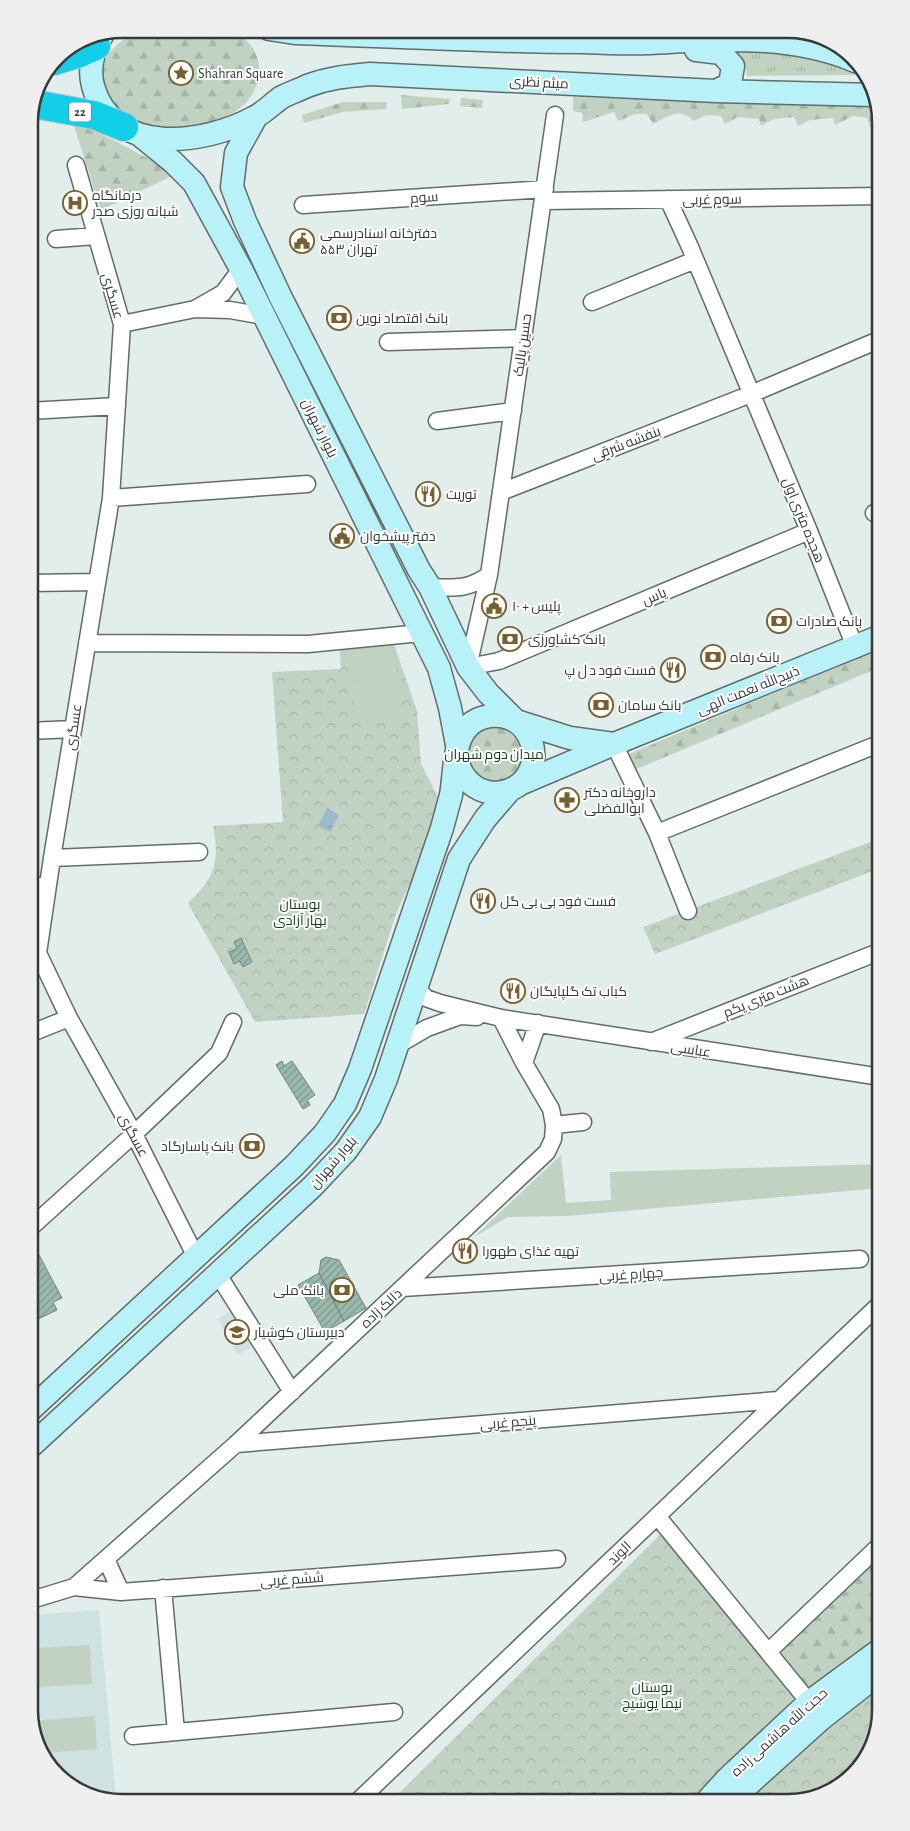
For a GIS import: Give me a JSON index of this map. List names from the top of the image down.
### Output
{
  "streets": {
    "highway": ["22"],
    "street": [
      "میثم نظری",
      "سوم",
      "سوم غربی",
      "عسگری",
      "حسین پالیک",
      "بلوار شهران",
      "بنفشه شرقی",
      "هجده متری اول",
      "یاس",
      "ذبیح‌الله نعمت الهی",
      "هشت متری یکم",
      "عباسی",
      "چهارم غربی",
      "ذالک زاده",
      "پنجم غربی",
      "الوند",
      "ششم غربی",
      "حجت الله هاشمی زاده"
    ]
  },
  "crossings": [
    ["میثم نظری", "بلوار شهران"],
    ["22", "بلوار شهران"],
    ["سوم", "سوم غربی"],
    ["سوم", "حسین پالیک"],
    ["سوم غربی", "حسین پالیک"],
    ["سوم غربی", "هجده متری اول"],
    ["عسگری", "بلوار شهران"],
    ["حسین پالیک", "بلوار شهران"],
    ["حسین پالیک", "بنفشه شرقی"],
    ["حسین پالیک", "یاس"],
    ["بلوار شهران", "یاس"],
    ["بلوار شهران", "ذبیح‌الله نعمت الهی"],
    ["بنفشه شرقی", "هجده متری اول"],
    ["هجده متری اول", "یاس"],
    ["هجده متری اول", "ذبیح‌الله نعمت الهی"],
    ["هشت متری یکم", "عباسی"],
    ["چهارم غربی", "ذالک زاده"],
    ["ذالک زاده", "پنجم غربی"],
    ["ذالک زاده", "ششم غربی"],
    ["پنجم غربی", "الوند"]
  ],
  "parks": ["میدان دوم شهران", "بوستان بهار آزادی", "بوستان نیما یوشیج"],
  "places": {
    "place": ["Shahran Square"],
    "hospital": ["درمانگاه شبانه روزی صدر"],
    "public building": ["دفترخانه اسنادرسمی ۵۵۳ تهران", "دفتر پیشخوان", "پلیس + ۱۰"],
    "bank": [
      "بانک اقتصاد نوین",
      "بانک صادرات",
      "بانک کشاورزی",
      "بانک رفاه",
      "بانک سامان",
      "بانک پاسارگاد",
      "بانک ملی"
    ],
    "restaurant": [
      "توریت",
      "فست فود د ل پ",
      "فست فود بی بی گل",
      "کباب تک گلپایگان",
      "تهیه غذای طهورا"
    ],
    "pharmacy": ["داروخانه دکتر ابوالفضلی"],
    "school or university": ["دبیرستان کوشیار"]
  }
}
